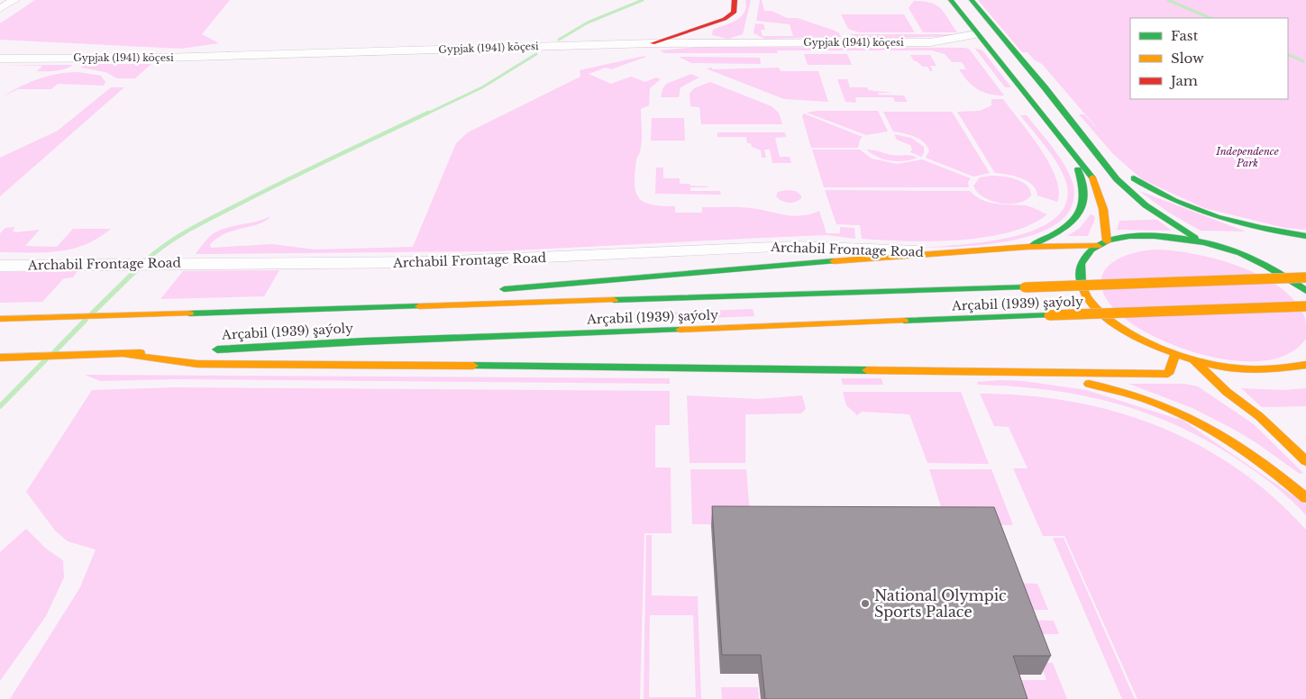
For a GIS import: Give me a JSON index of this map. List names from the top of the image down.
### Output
{
  "streets": {
    "main road": ["Arçabil (1939) şaýoly"],
    "street": ["Gypjak (1941) köçesi", "Archabil Frontage Road"]
  },
  "parks": ["Independence Park"],
  "places": ["National Olympic Sports Palace"],
  "legend": ["Fast", "Slow", "Jam"]
}
